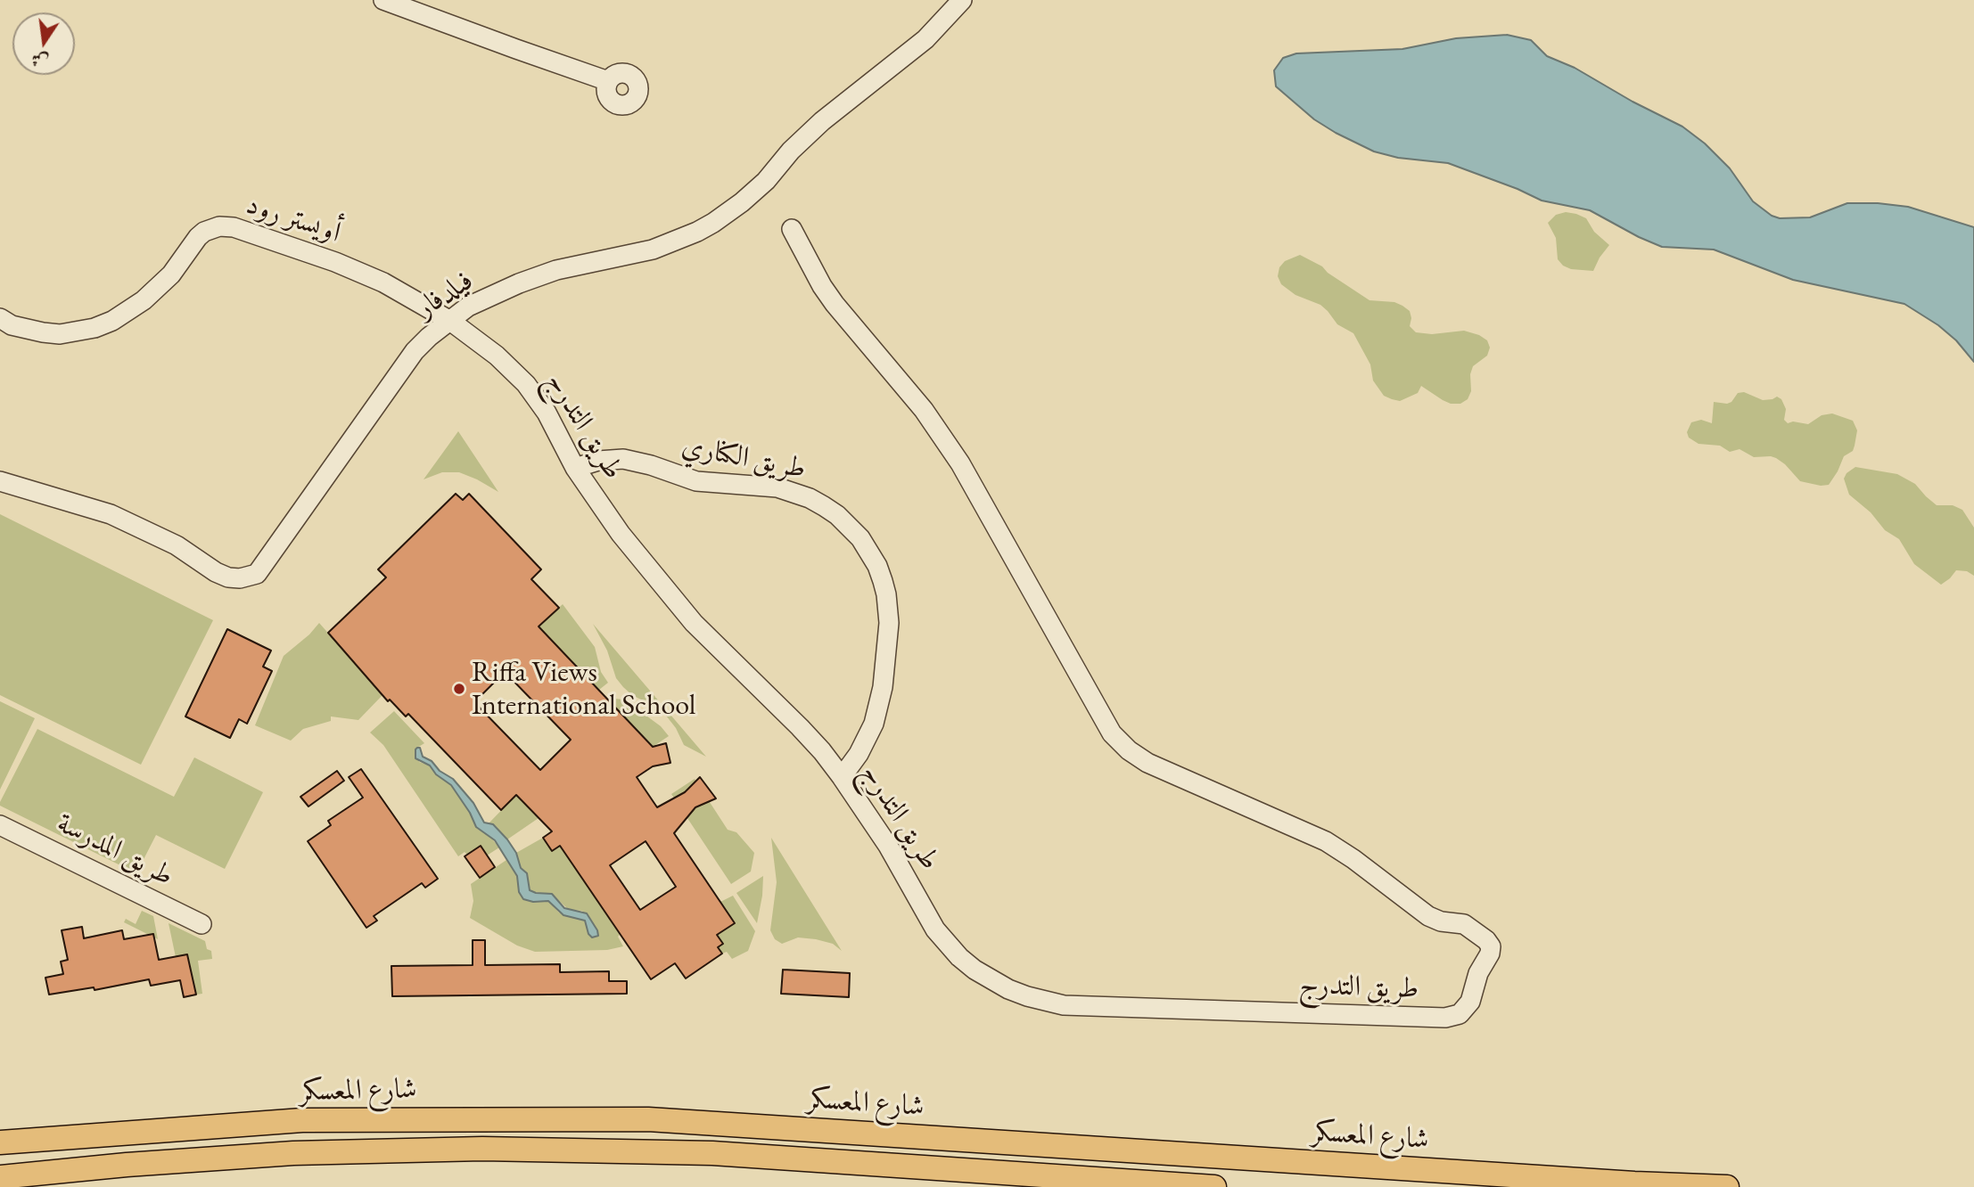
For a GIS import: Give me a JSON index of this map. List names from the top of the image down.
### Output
{
  "streets": {
    "main road": ["شارع المعسكر"],
    "street": [
      "أويستر رود",
      "فيلدفار",
      "طريق التدرج",
      "طريق الكناري",
      "طريق المدرسة"
    ]
  },
  "crossings": [
    ["أويستر رود", "فيلدفار"],
    ["أويستر رود", "طريق التدرج"],
    ["فيلدفار", "طريق التدرج"],
    ["طريق التدرج", "طريق الكناري"]
  ],
  "places": ["Riffa Views International School"],
  "north": "bottom"
}
